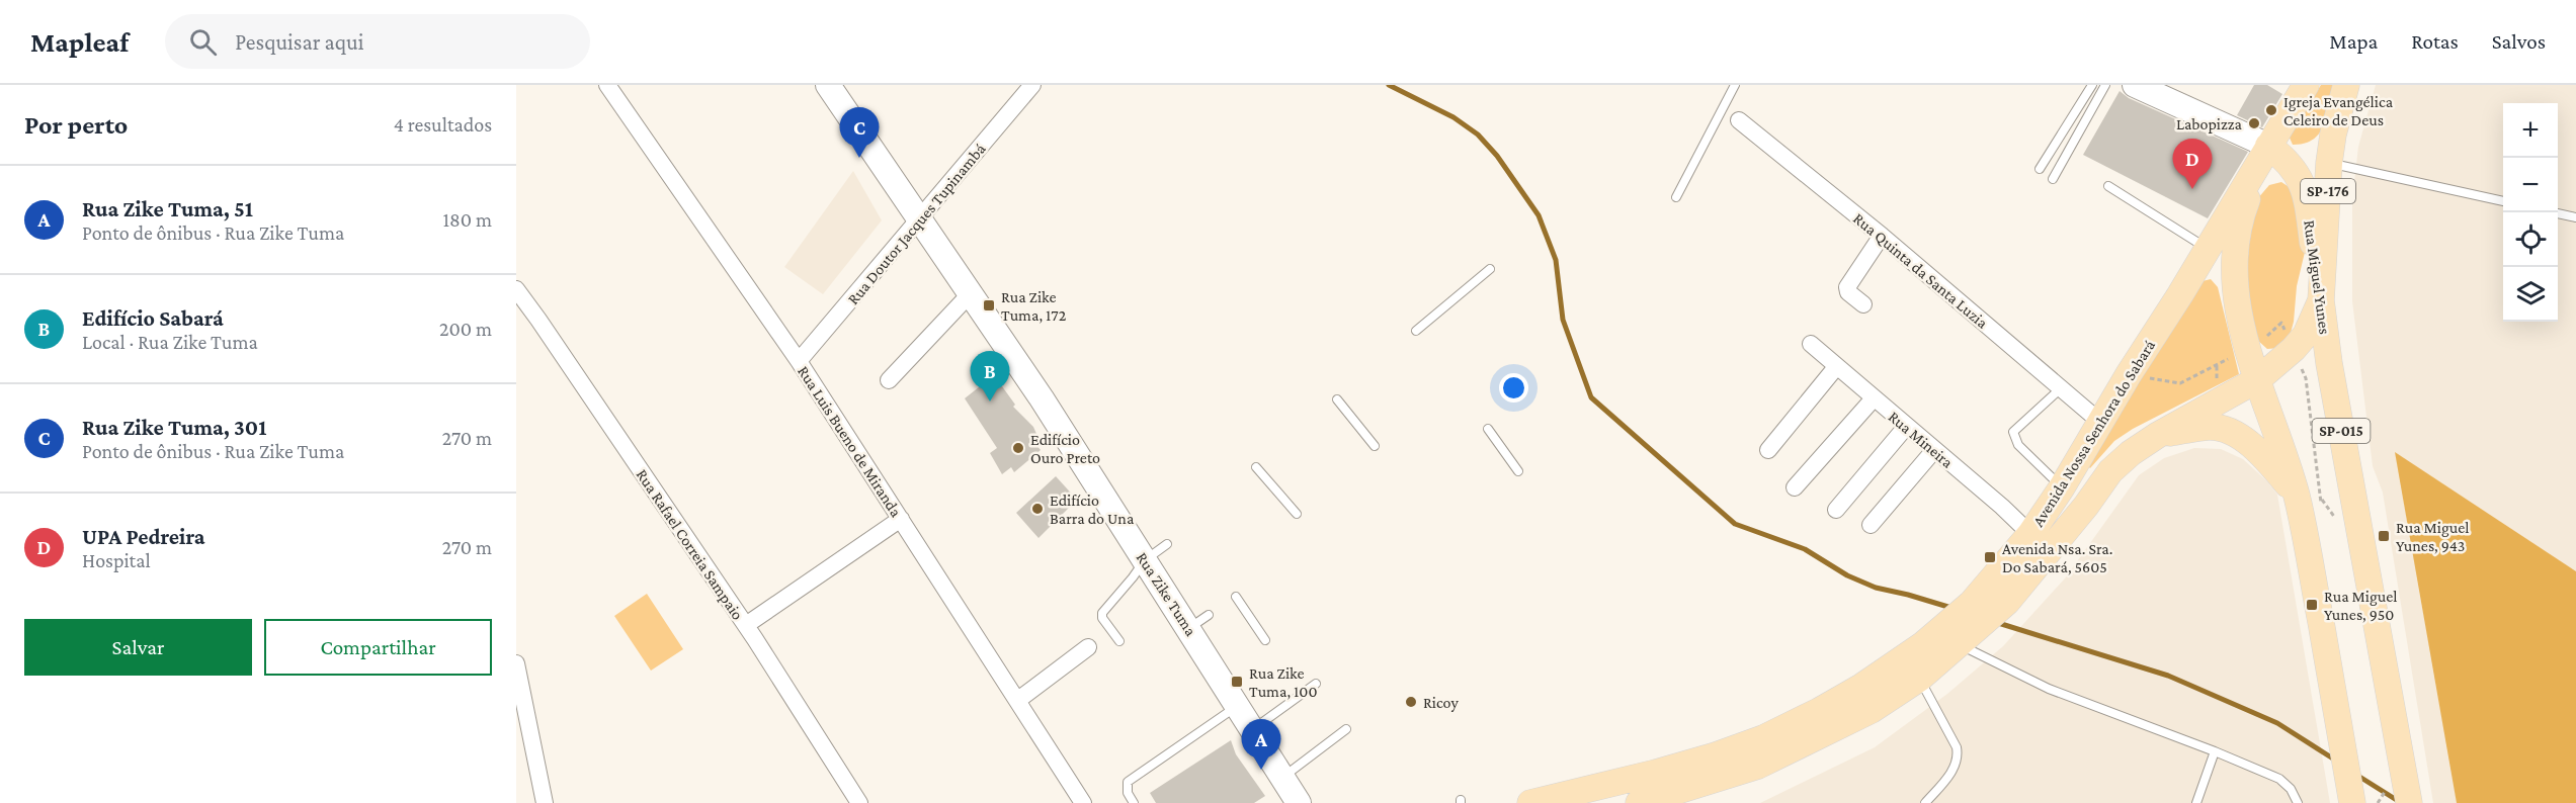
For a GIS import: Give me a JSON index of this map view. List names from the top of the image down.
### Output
{
  "streets": {
    "main road": [
      "SP-176",
      "Rua Miguel Yunes",
      "SP-015",
      "Avenida Nossa Senhora do Sabará"
    ],
    "street": [
      "Rua Doutor Jacques Tupinambá",
      "Rua Quinta da Santa Luzia",
      "Rua Mineira",
      "Rua Luis Bueno de Miranda",
      "Rua Rafael Correia Sampaio",
      "Rua Zike Tuma"
    ]
  },
  "crossings": [
    ["SP-176", "Rua Miguel Yunes"],
    ["SP-176", "Avenida Nossa Senhora do Sabará"],
    ["Rua Doutor Jacques Tupinambá", "Rua Luis Bueno de Miranda"],
    ["Rua Doutor Jacques Tupinambá", "Rua Zike Tuma"],
    ["Rua Quinta da Santa Luzia", "Avenida Nossa Senhora do Sabará"],
    ["Rua Miguel Yunes", "Avenida Nossa Senhora do Sabará"],
    ["Avenida Nossa Senhora do Sabará", "Rua Mineira"]
  ],
  "places": {
    "other": [
      "Igreja Evangélica Celeiro de Deus",
      "Labopizza",
      "Edifício Ouro Preto",
      "Edifício Barra do Una",
      "Ricoy"
    ],
    "transit": [
      "Rua Zike Tuma, 172",
      "Rua Miguel Yunes, 943",
      "Avenida Nsa. Sra. Do Sabará, 5605",
      "Rua Miguel Yunes, 950",
      "Rua Zike Tuma, 100"
    ]
  },
  "page": {
    "header": "Mapleaf",
    "search": "Pesquisar aqui",
    "nav": ["Mapa", "Rotas", "Salvos"],
    "heading": ["Por perto", "4 resultados"],
    "map_buttons": ["+", "−"],
    "pins": [
      "C",
      "D",
      "B",
      "A"
    ],
    "list": [
      {
        "mark": "A",
        "name": "Rua Zike Tuma, 51",
        "note": "Ponto de ônibus · Rua Zike Tuma",
        "value": "180 m"
      },
      {
        "mark": "B",
        "name": "Edifício Sabará",
        "note": "Local · Rua Zike Tuma",
        "value": "200 m"
      },
      {
        "mark": "C",
        "name": "Rua Zike Tuma, 301",
        "note": "Ponto de ônibus · Rua Zike Tuma",
        "value": "270 m"
      },
      {
        "mark": "D",
        "name": "UPA Pedreira",
        "note": "Hospital",
        "value": "270 m"
      }
    ],
    "buttons": ["Salvar", "Compartilhar"]
  }
}
